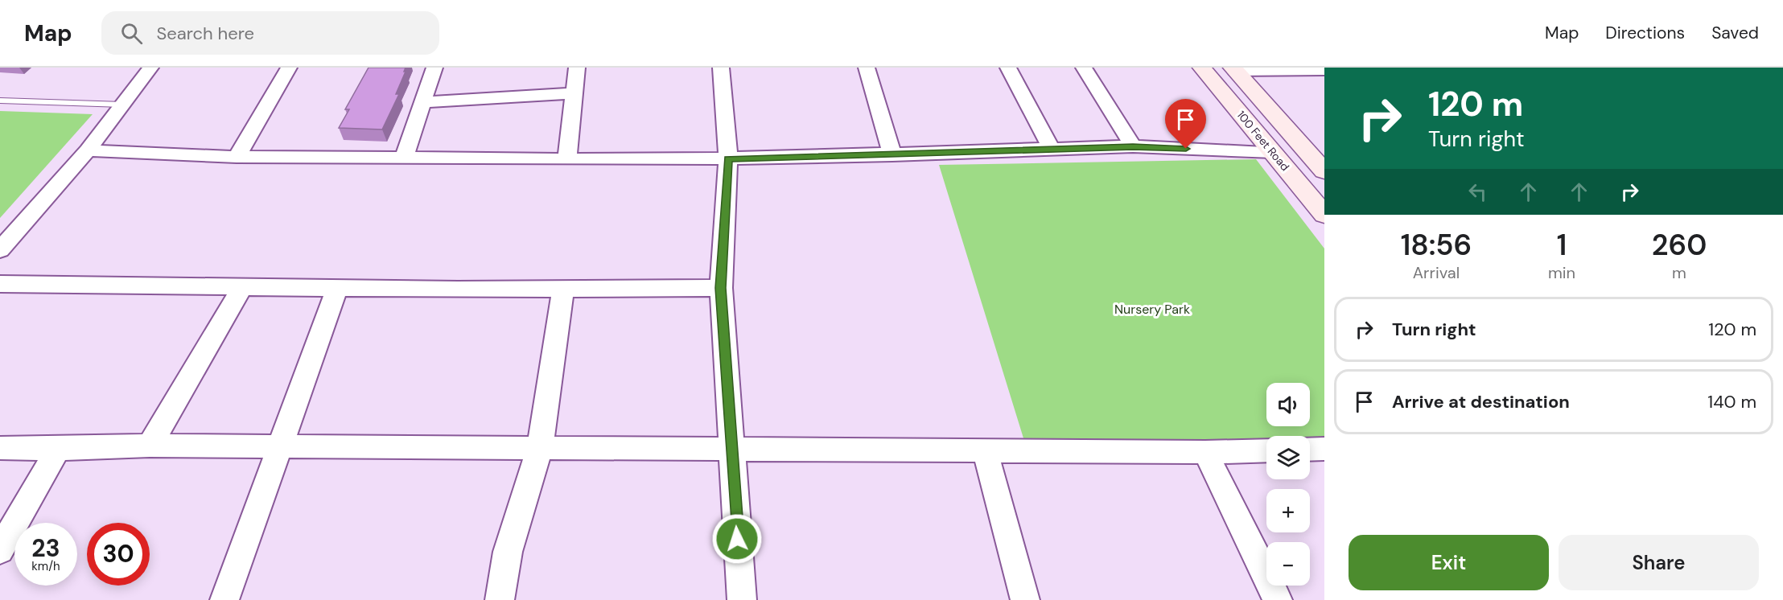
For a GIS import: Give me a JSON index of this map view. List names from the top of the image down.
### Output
{
  "streets": {
    "main road": ["100 Feet Road"]
  },
  "parks": ["Nursery Park"],
  "page": {
    "header": "Map",
    "search": "Search here",
    "nav": ["Map", "Directions", "Saved"],
    "turn": ["120 m", "Turn right"],
    "eta": [
      "18:56",
      "Arrival",
      "1",
      "min",
      "260",
      "m"
    ],
    "list": [
      {
        "name": "Turn right",
        "value": "120 m"
      },
      {
        "name": "Arrive at destination",
        "value": "140 m"
      }
    ],
    "map_buttons": ["+", "−"],
    "speed": "23 km/h",
    "limit": "30",
    "buttons": ["Exit", "Share"]
  }
}
